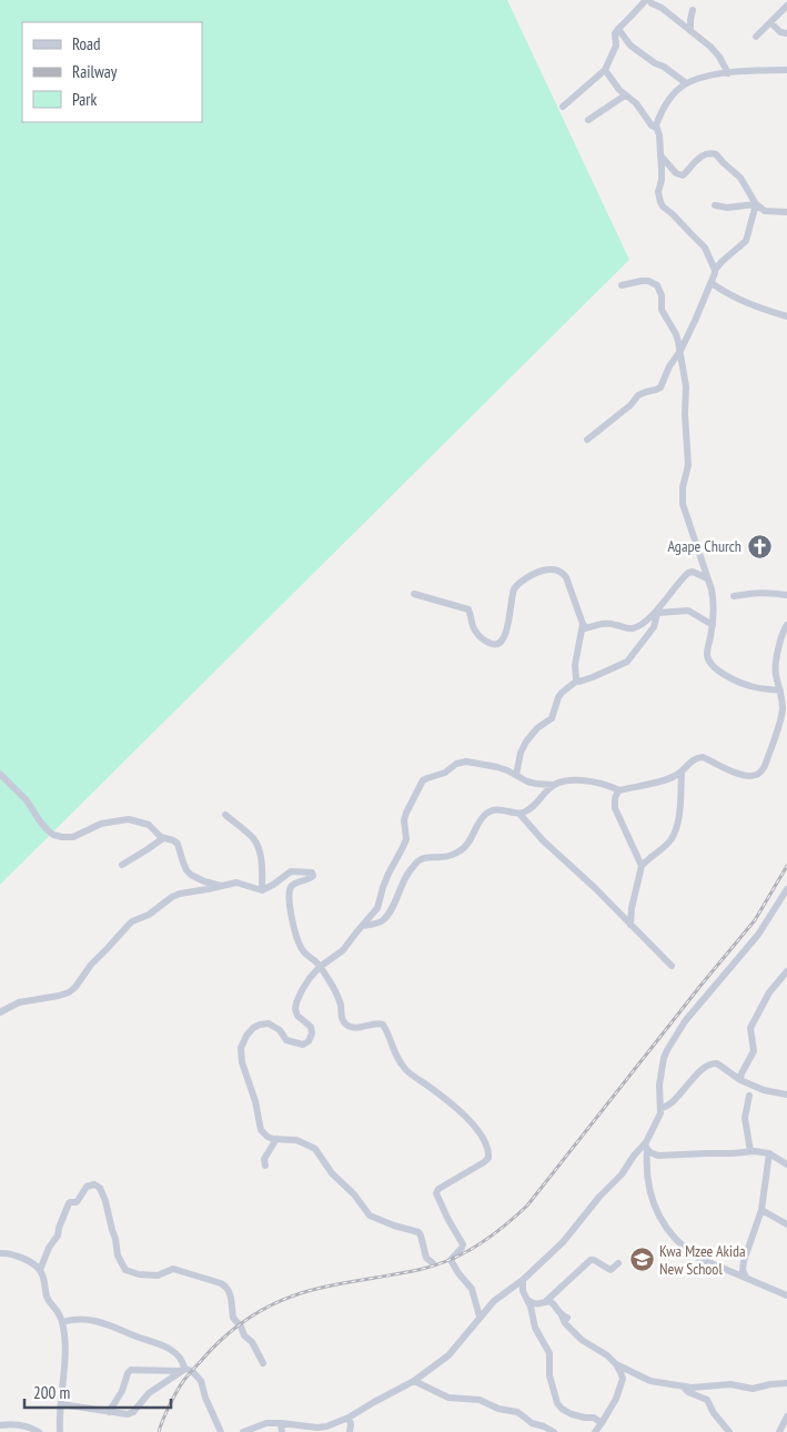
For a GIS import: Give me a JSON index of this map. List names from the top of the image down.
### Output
{
  "places": {
    "church": ["Agape Church"],
    "school or university": ["Kwa Mzee Akida New School"]
  },
  "legend": ["Road", "Railway", "Park"],
  "scale_bar": "200 m"
}
